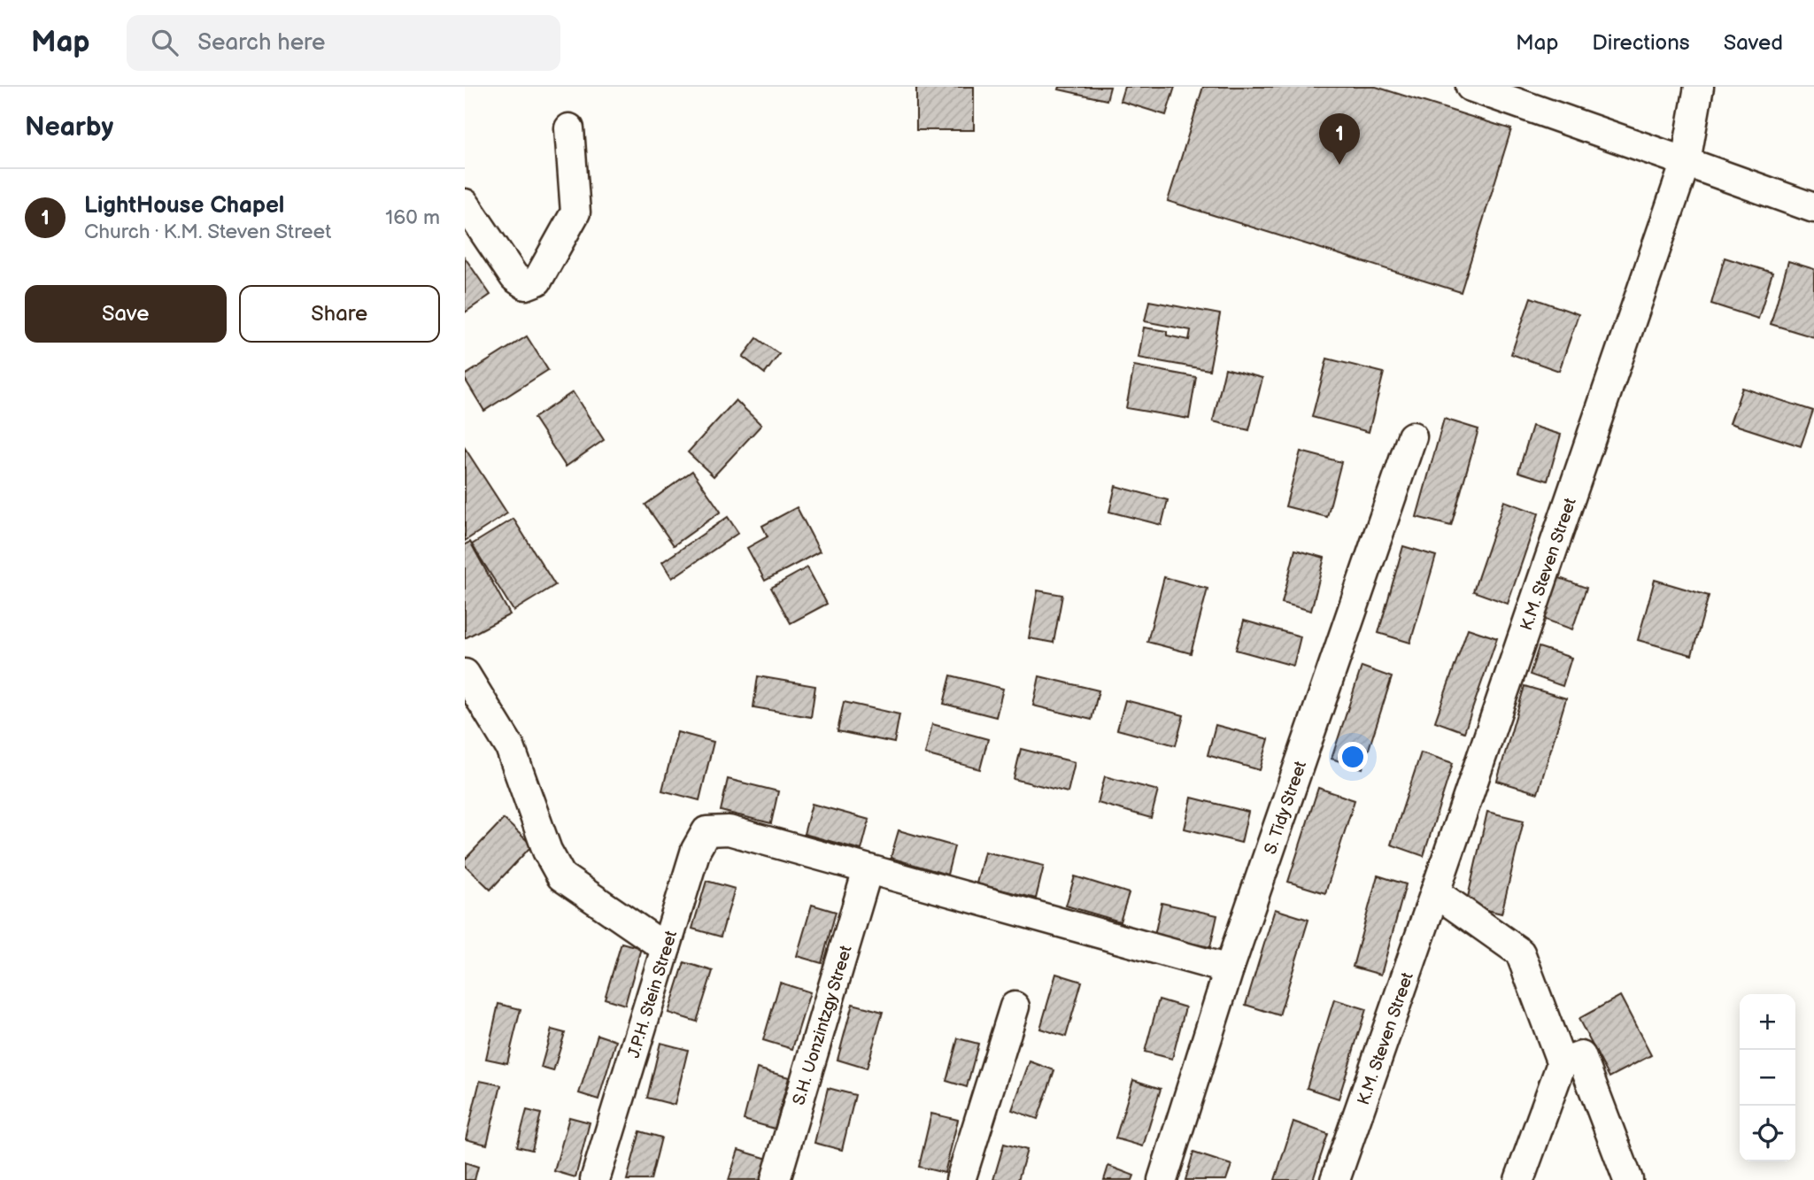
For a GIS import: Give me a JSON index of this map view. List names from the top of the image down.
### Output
{
  "streets": {
    "street": [
      "K.M. Steven Street",
      "S. Tidy Street",
      "J.P.H. Stein Street",
      "S.H. Uonzintzgy Street"
    ]
  },
  "crossings": [
    ["J.P.H. Stein Street", "S.H. Uonzintzgy Street"]
  ],
  "page": {
    "header": "Map",
    "search": "Search here",
    "nav": ["Map", "Directions", "Saved"],
    "heading": "Nearby",
    "pins": "1",
    "list": [
      {
        "mark": "1",
        "name": "LightHouse Chapel",
        "note": "Church · K.M. Steven Street",
        "value": "160 m"
      }
    ],
    "buttons": ["Save", "Share"],
    "map_buttons": ["+", "−"]
  }
}
